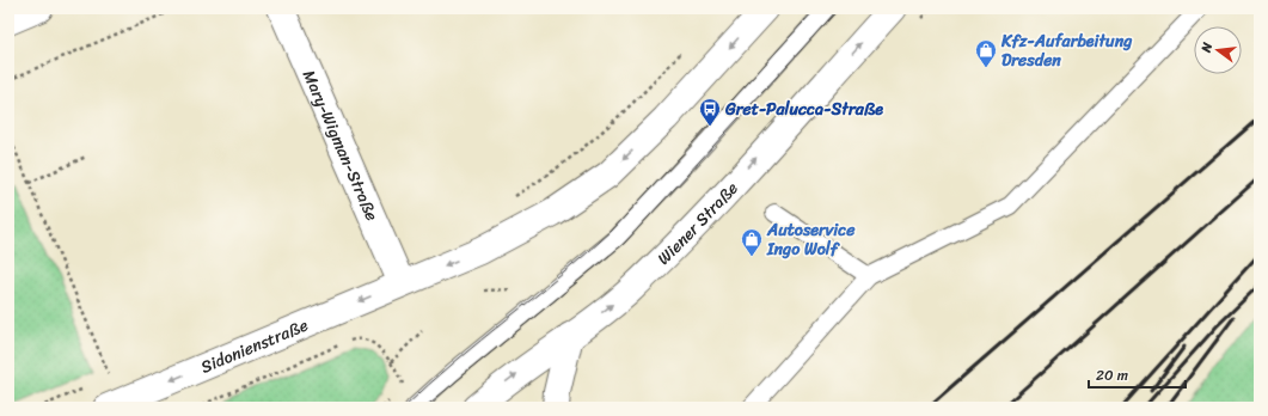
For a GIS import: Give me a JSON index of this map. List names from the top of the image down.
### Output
{
  "streets": {
    "main road": ["Mary-Wigman-Straße", "Wiener Straße", "Sidonienstraße"]
  },
  "crossings": [
    ["Mary-Wigman-Straße", "Sidonienstraße"]
  ],
  "one_way": ["Sidonienstraße"],
  "places": {
    "shop": ["Kfz-Aufarbeitung Dresden", "Autoservice Ingo Wolf"],
    "bus stop": ["Gret-Palucca-Straße"]
  },
  "scale_bar": "20 m",
  "north": "left"
}
